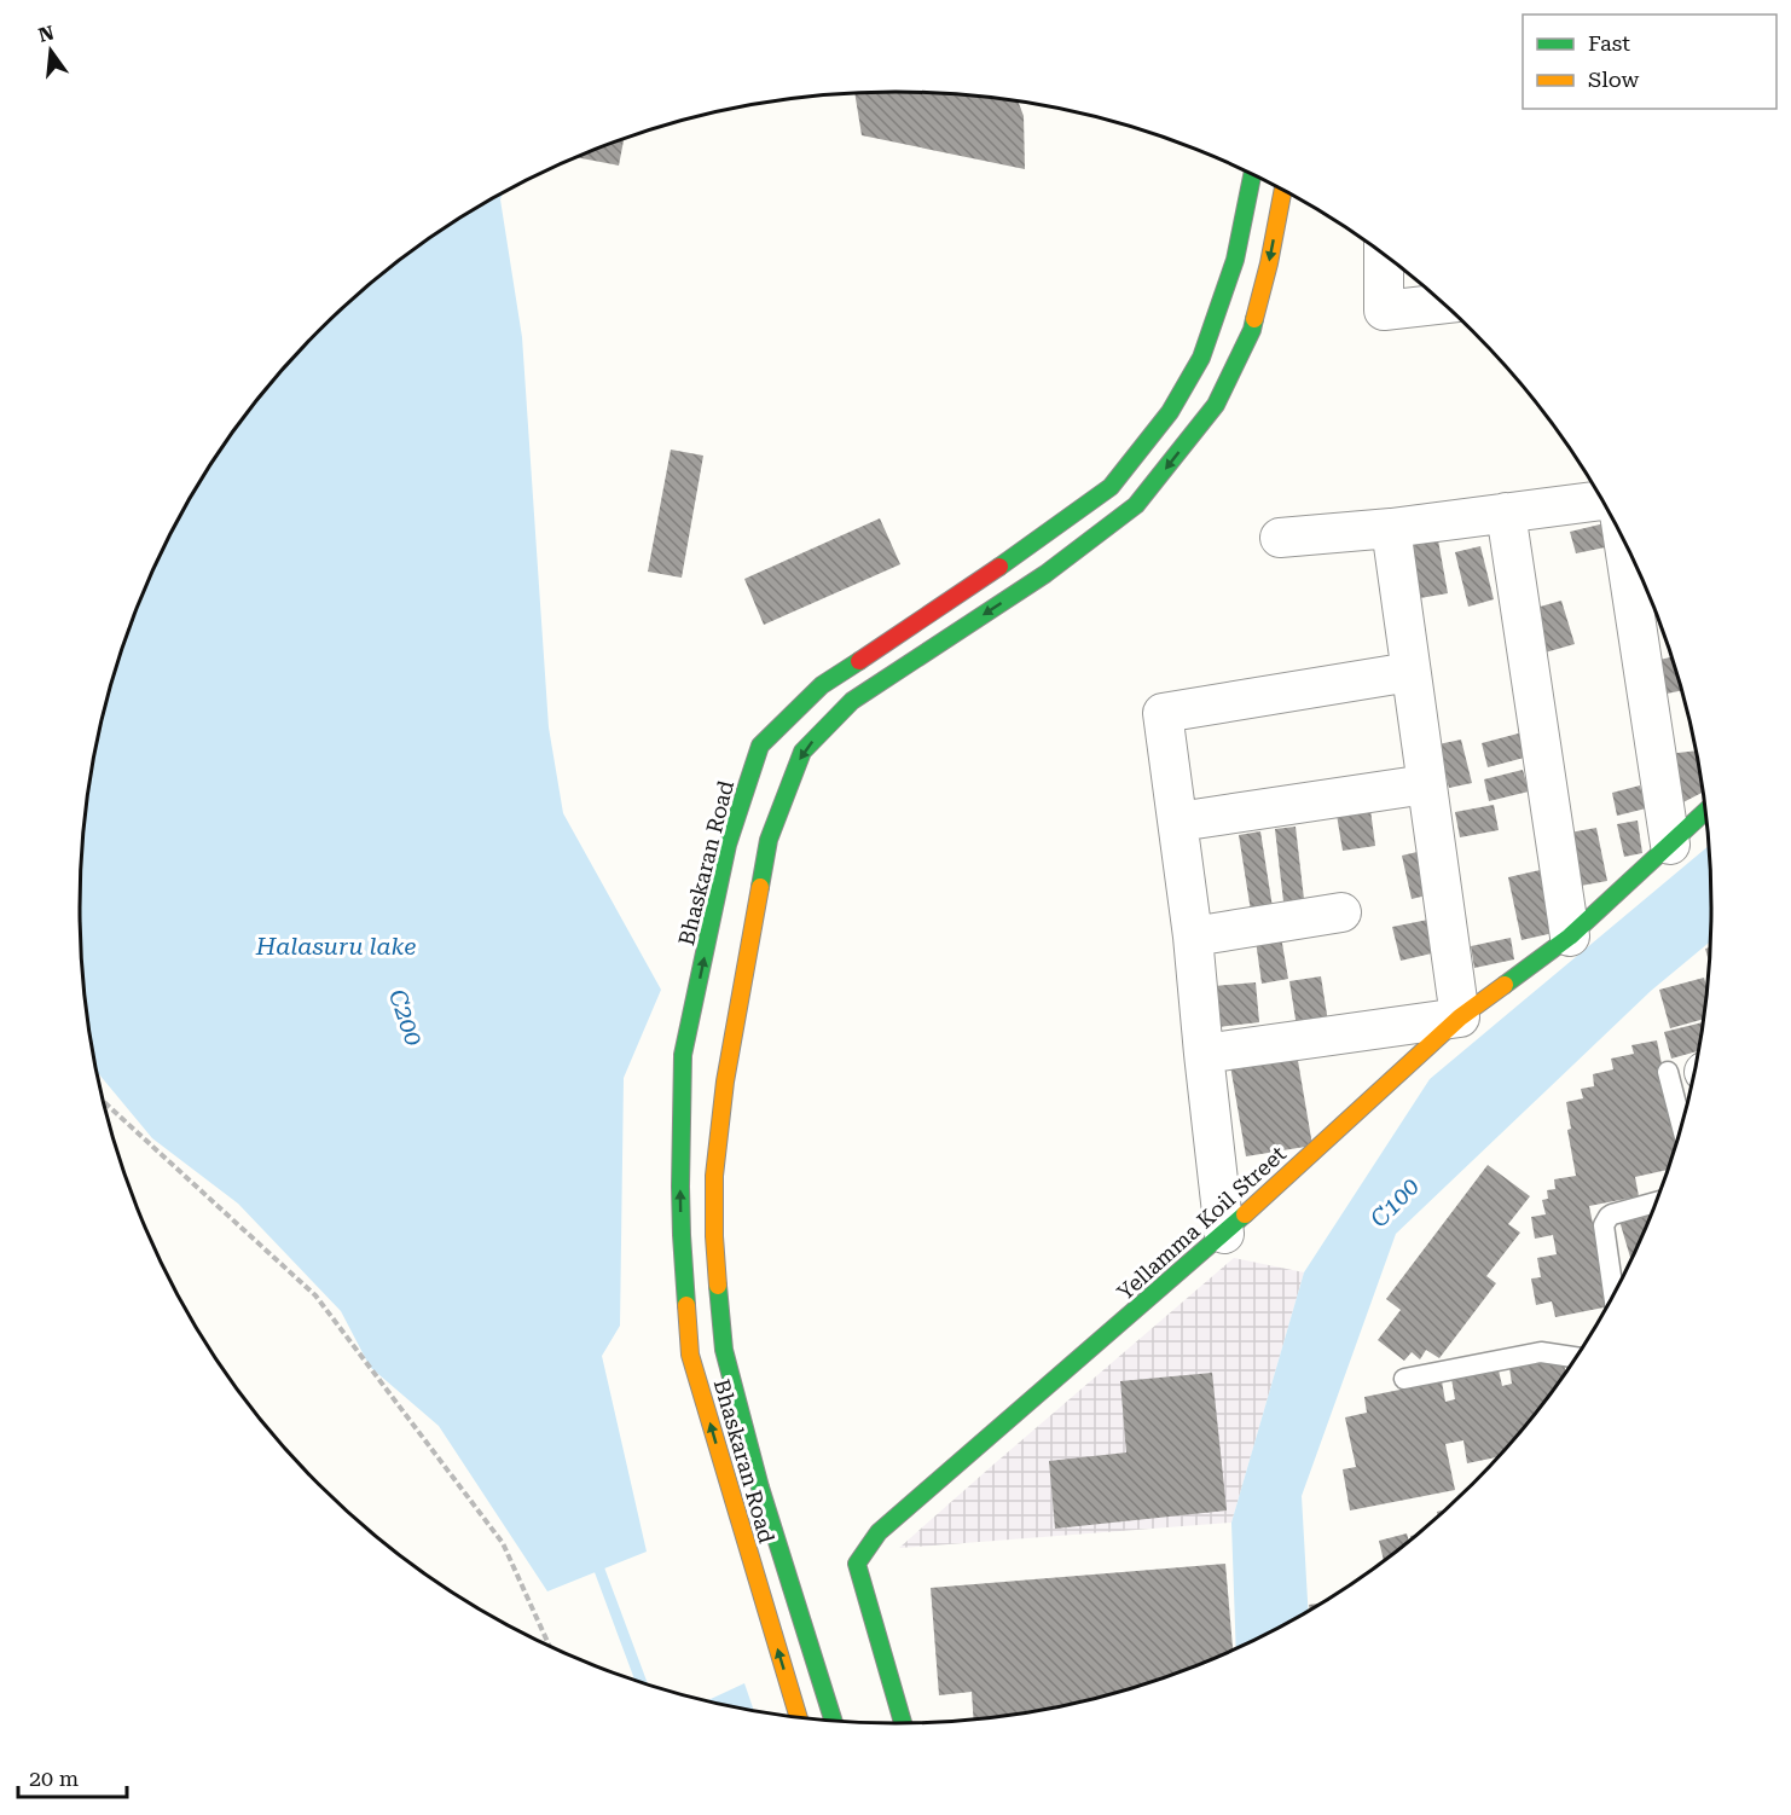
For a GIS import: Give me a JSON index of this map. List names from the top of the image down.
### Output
{
  "streets": {
    "main road": ["Bhaskaran Road", "Yellamma Koil Street"]
  },
  "water": ["Halasuru lake", "C200", "C100"],
  "legend": ["Fast", "Slow"],
  "scale_bar": "20 m",
  "north": "top"
}
